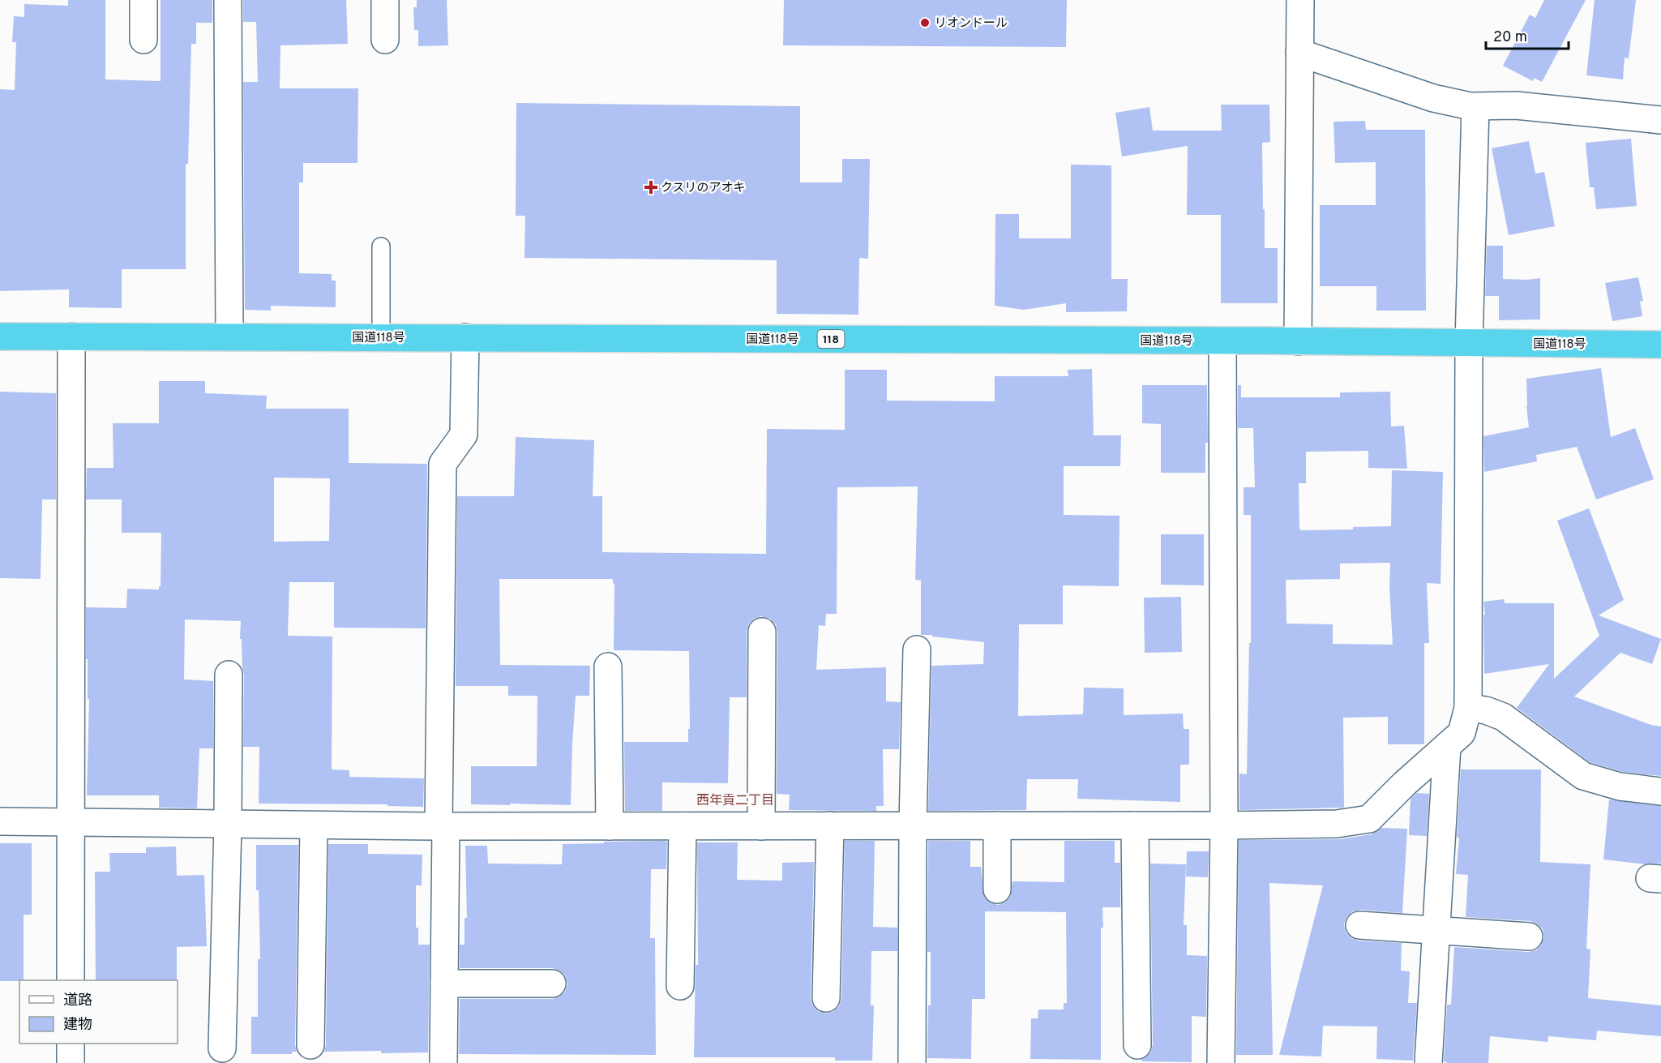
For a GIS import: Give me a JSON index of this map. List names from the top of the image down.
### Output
{
  "streets": {
    "highway": ["国道118号", "118"]
  },
  "districts": ["西年貢二丁目"],
  "places": {
    "other": ["リオンドール"],
    "health": ["クスリのアオキ"]
  },
  "legend": ["道路", "建物"],
  "scale_bar": "20 m"
}
